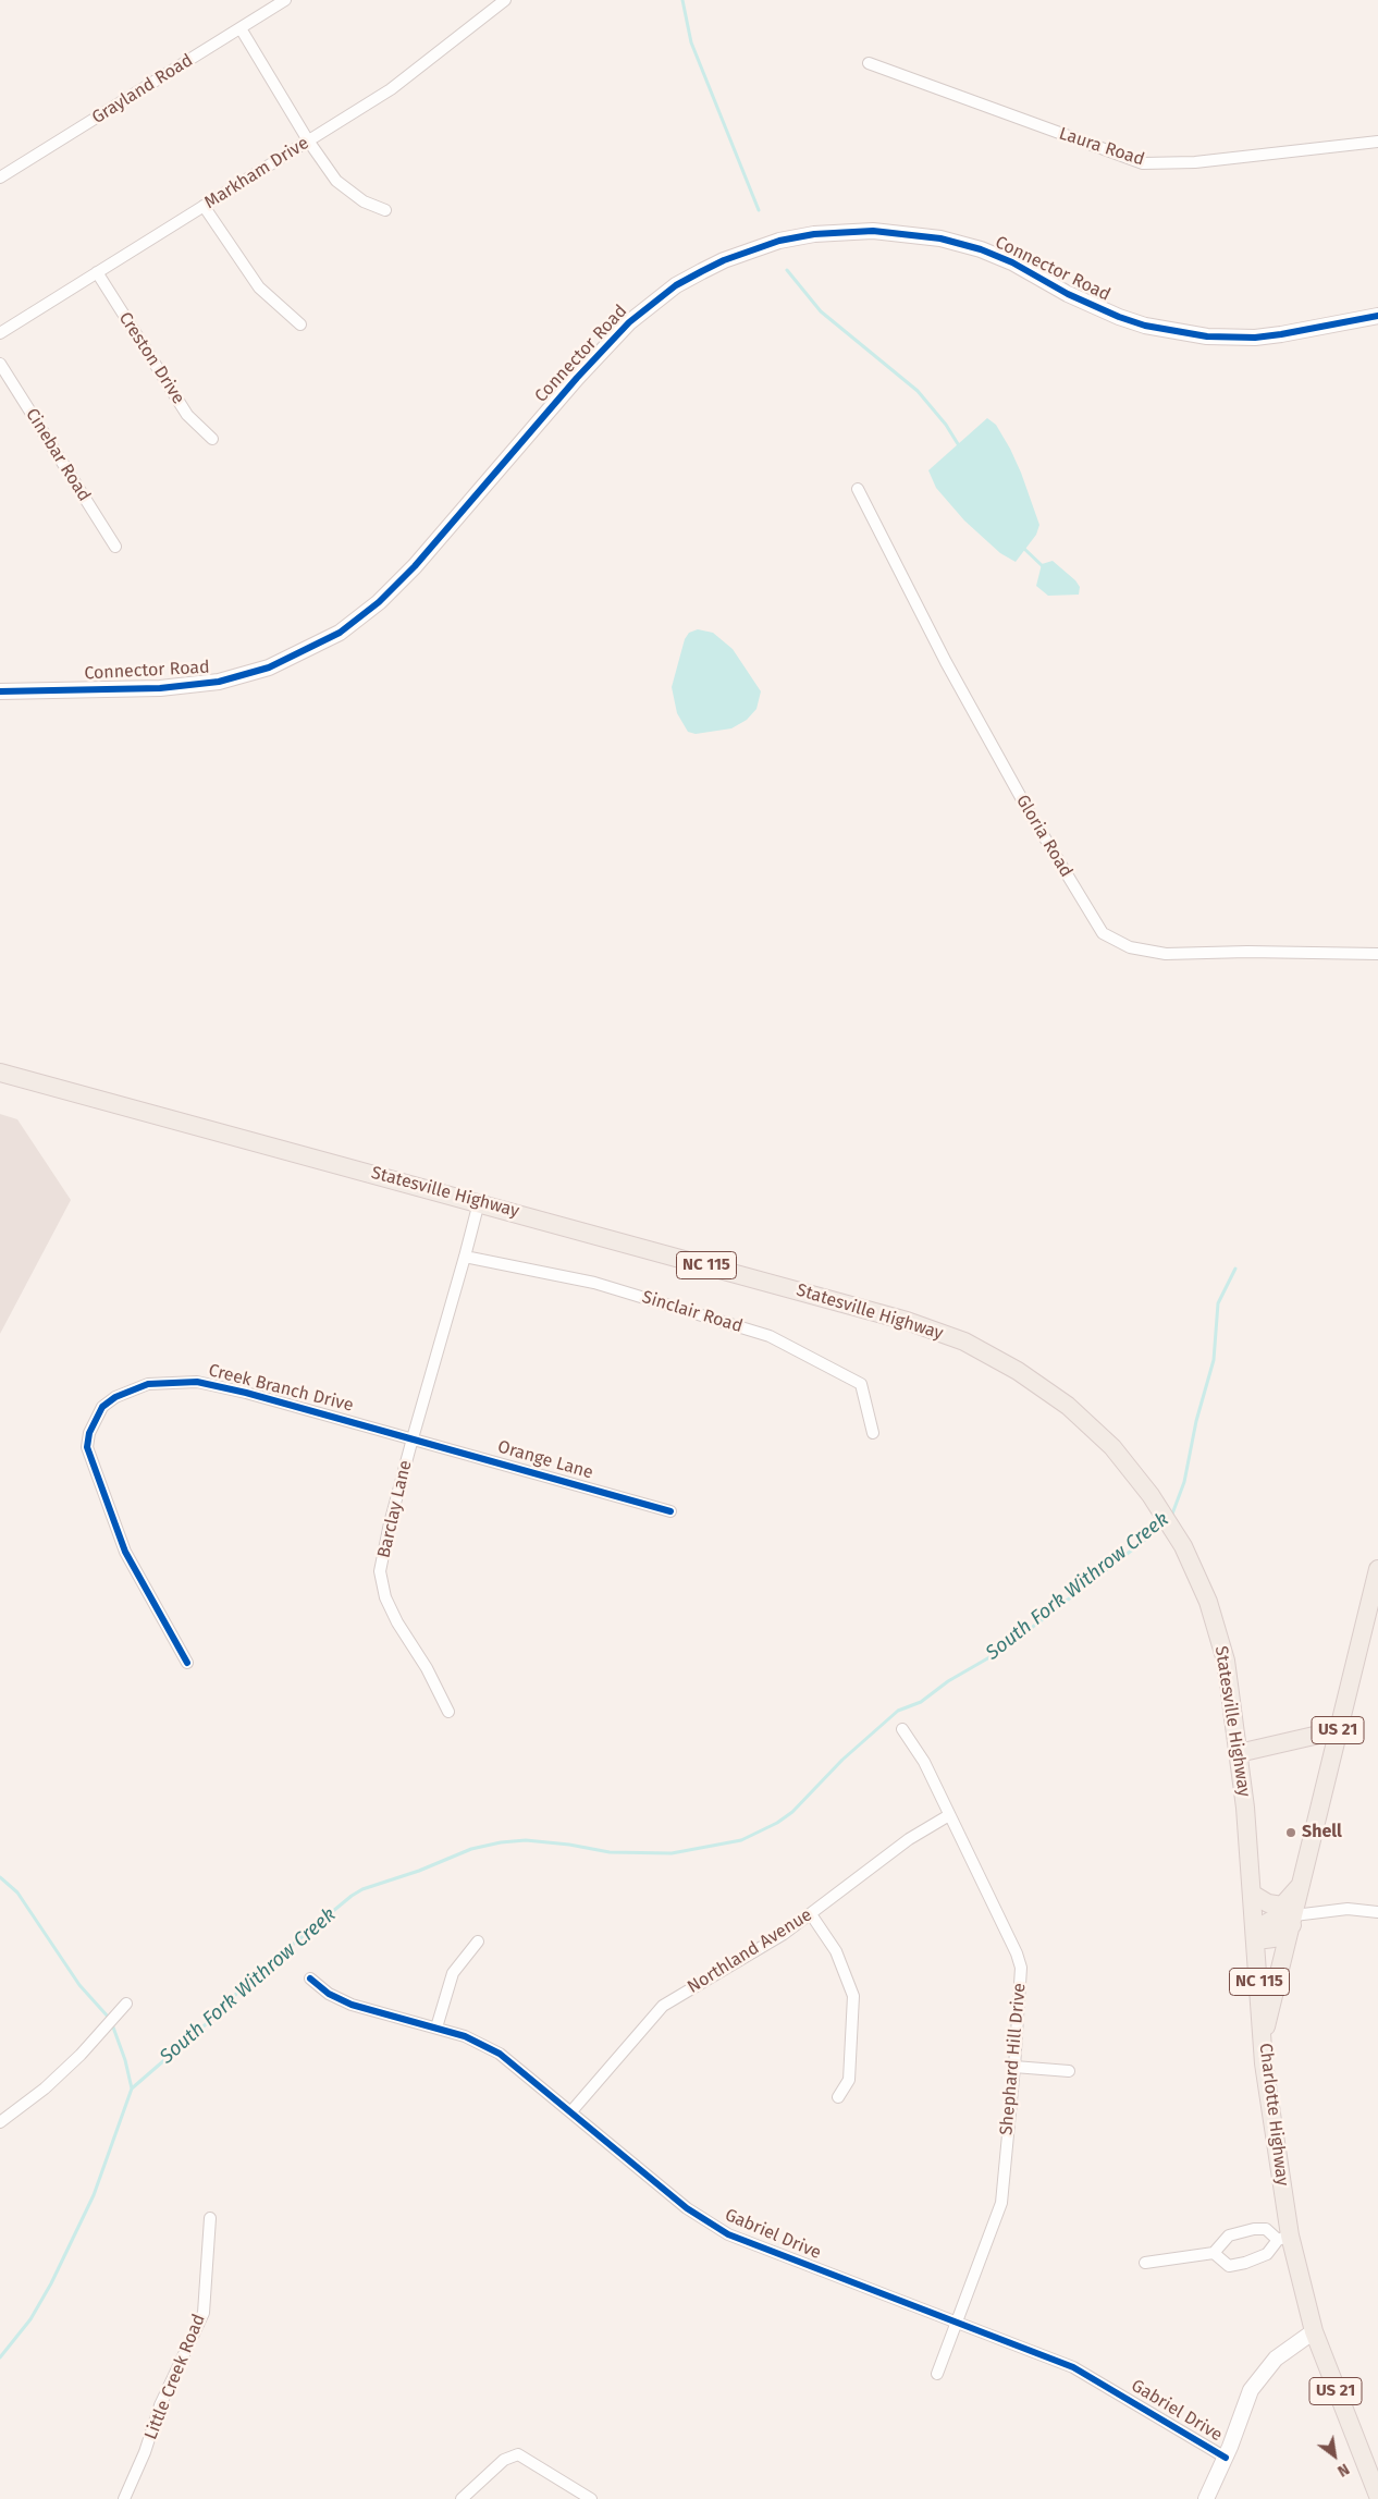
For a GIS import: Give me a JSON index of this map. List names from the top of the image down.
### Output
{
  "streets": {
    "main road": [
      "Statesville Highway",
      "NC 115",
      "US 21",
      "Charlotte Highway"
    ],
    "street": [
      "Grayland Road",
      "Laura Road",
      "Markham Drive",
      "Connector Road",
      "Creston Drive",
      "Cinebar Road",
      "Gloria Road",
      "Sinclair Road",
      "Creek Branch Drive",
      "Orange Lane",
      "Barclay Lane",
      "Northland Avenue",
      "Shephard Hill Drive",
      "Gabriel Drive",
      "Little Creek Road"
    ]
  },
  "crossings": [
    ["Markham Drive", "Creston Drive"],
    ["Statesville Highway", "Barclay Lane"],
    ["Statesville Highway", "Charlotte Highway"],
    ["Sinclair Road", "Barclay Lane"],
    ["Creek Branch Drive", "Orange Lane"],
    ["Creek Branch Drive", "Barclay Lane"],
    ["Orange Lane", "Barclay Lane"],
    ["Northland Avenue", "Shephard Hill Drive"],
    ["Northland Avenue", "Gabriel Drive"],
    ["Shephard Hill Drive", "Gabriel Drive"]
  ],
  "water": ["South Fork Withrow Creek"],
  "places": ["Shell"],
  "north": "bottom right"
}
